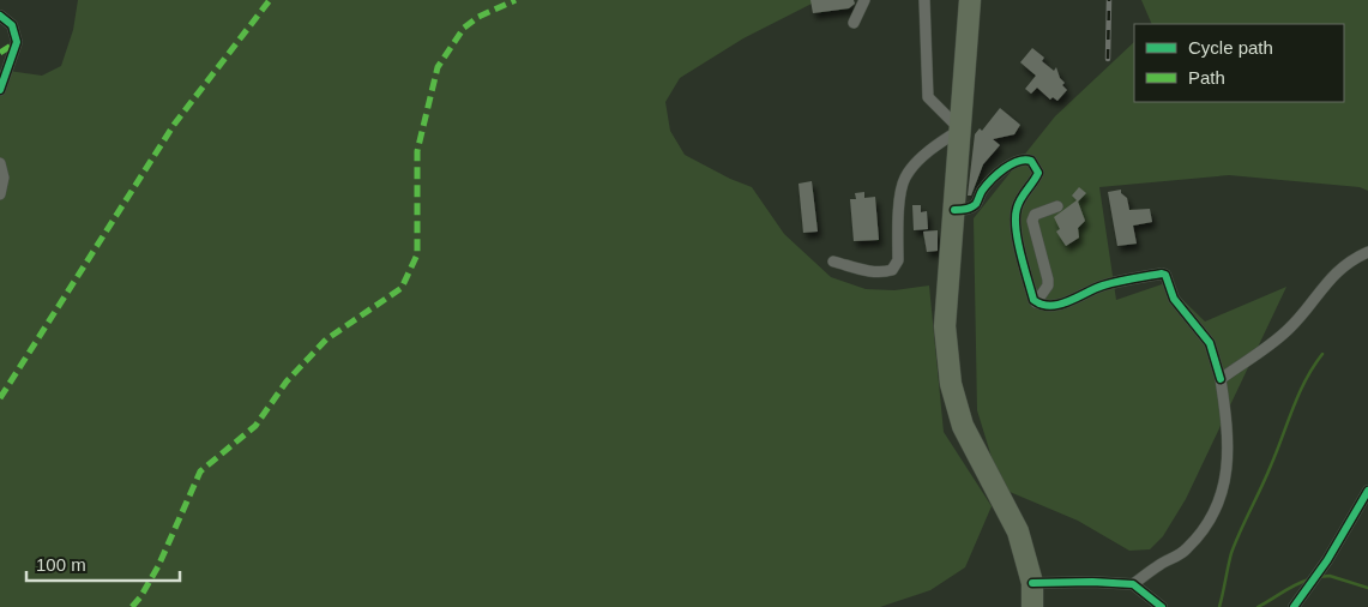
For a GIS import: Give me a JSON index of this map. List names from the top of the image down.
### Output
{
  "legend": ["Cycle path", "Path"],
  "scale_bar": "100 m"
}
